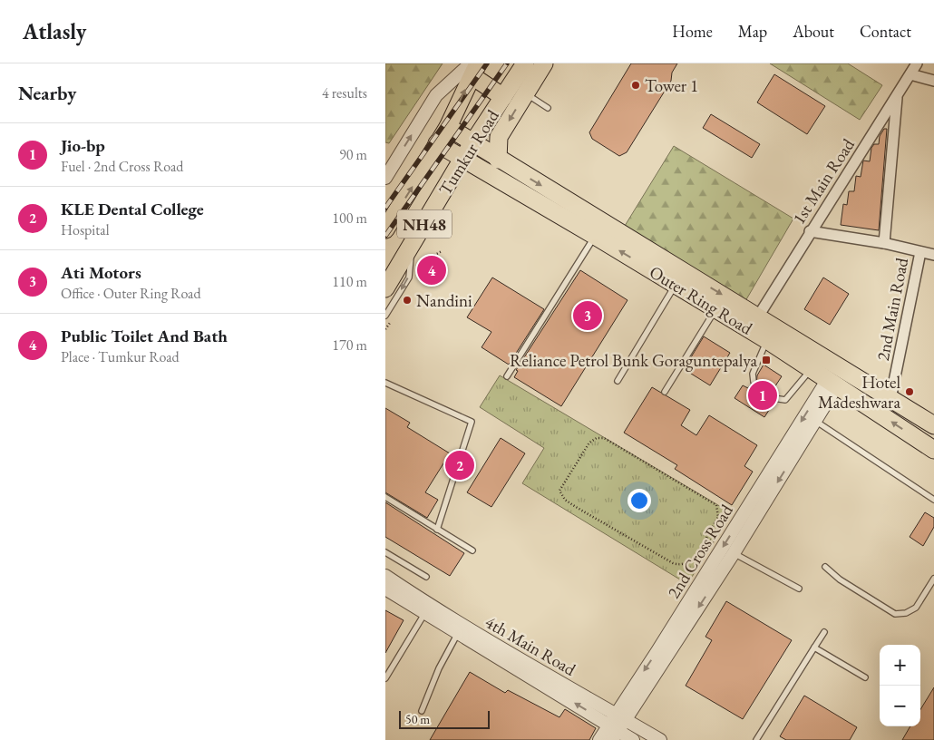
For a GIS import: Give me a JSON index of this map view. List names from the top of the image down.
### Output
{
  "streets": {
    "highway": ["Tumkur Road", "NH48", "Outer Ring Road"],
    "street": [
      "1st Main Road",
      "2nd Main Road",
      "2nd Cross Road",
      "4th Main Road"
    ]
  },
  "crossings": [
    ["Tumkur Road", "Outer Ring Road"],
    ["1st Main Road", "Outer Ring Road"],
    ["Outer Ring Road", "2nd Main Road"],
    ["Outer Ring Road", "2nd Cross Road"],
    ["2nd Cross Road", "4th Main Road"]
  ],
  "one_way": ["2nd Cross Road"],
  "places": {
    "other": ["Tower 1", "Nandini", "Hotel Madeshwara"],
    "transit": ["Reliance Petrol Bunk Goraguntepalya"]
  },
  "scale_bar": "50 m",
  "page": {
    "header": "Atlasly",
    "nav": [
      "Home",
      "Map",
      "About",
      "Contact"
    ],
    "heading": ["Nearby", "4 results"],
    "list": [
      {
        "mark": "1",
        "name": "Jio-bp",
        "note": "Fuel · 2nd Cross Road",
        "value": "90 m"
      },
      {
        "mark": "2",
        "name": "KLE Dental College",
        "note": "Hospital",
        "value": "100 m"
      },
      {
        "mark": "3",
        "name": "Ati Motors",
        "note": "Office · Outer Ring Road",
        "value": "110 m"
      },
      {
        "mark": "4",
        "name": "Public Toilet And Bath",
        "note": "Place · Tumkur Road",
        "value": "170 m"
      }
    ],
    "pins": [
      "4",
      "3",
      "1",
      "2"
    ],
    "map_buttons": ["+", "−"],
    "scale": "50 m"
  }
}
